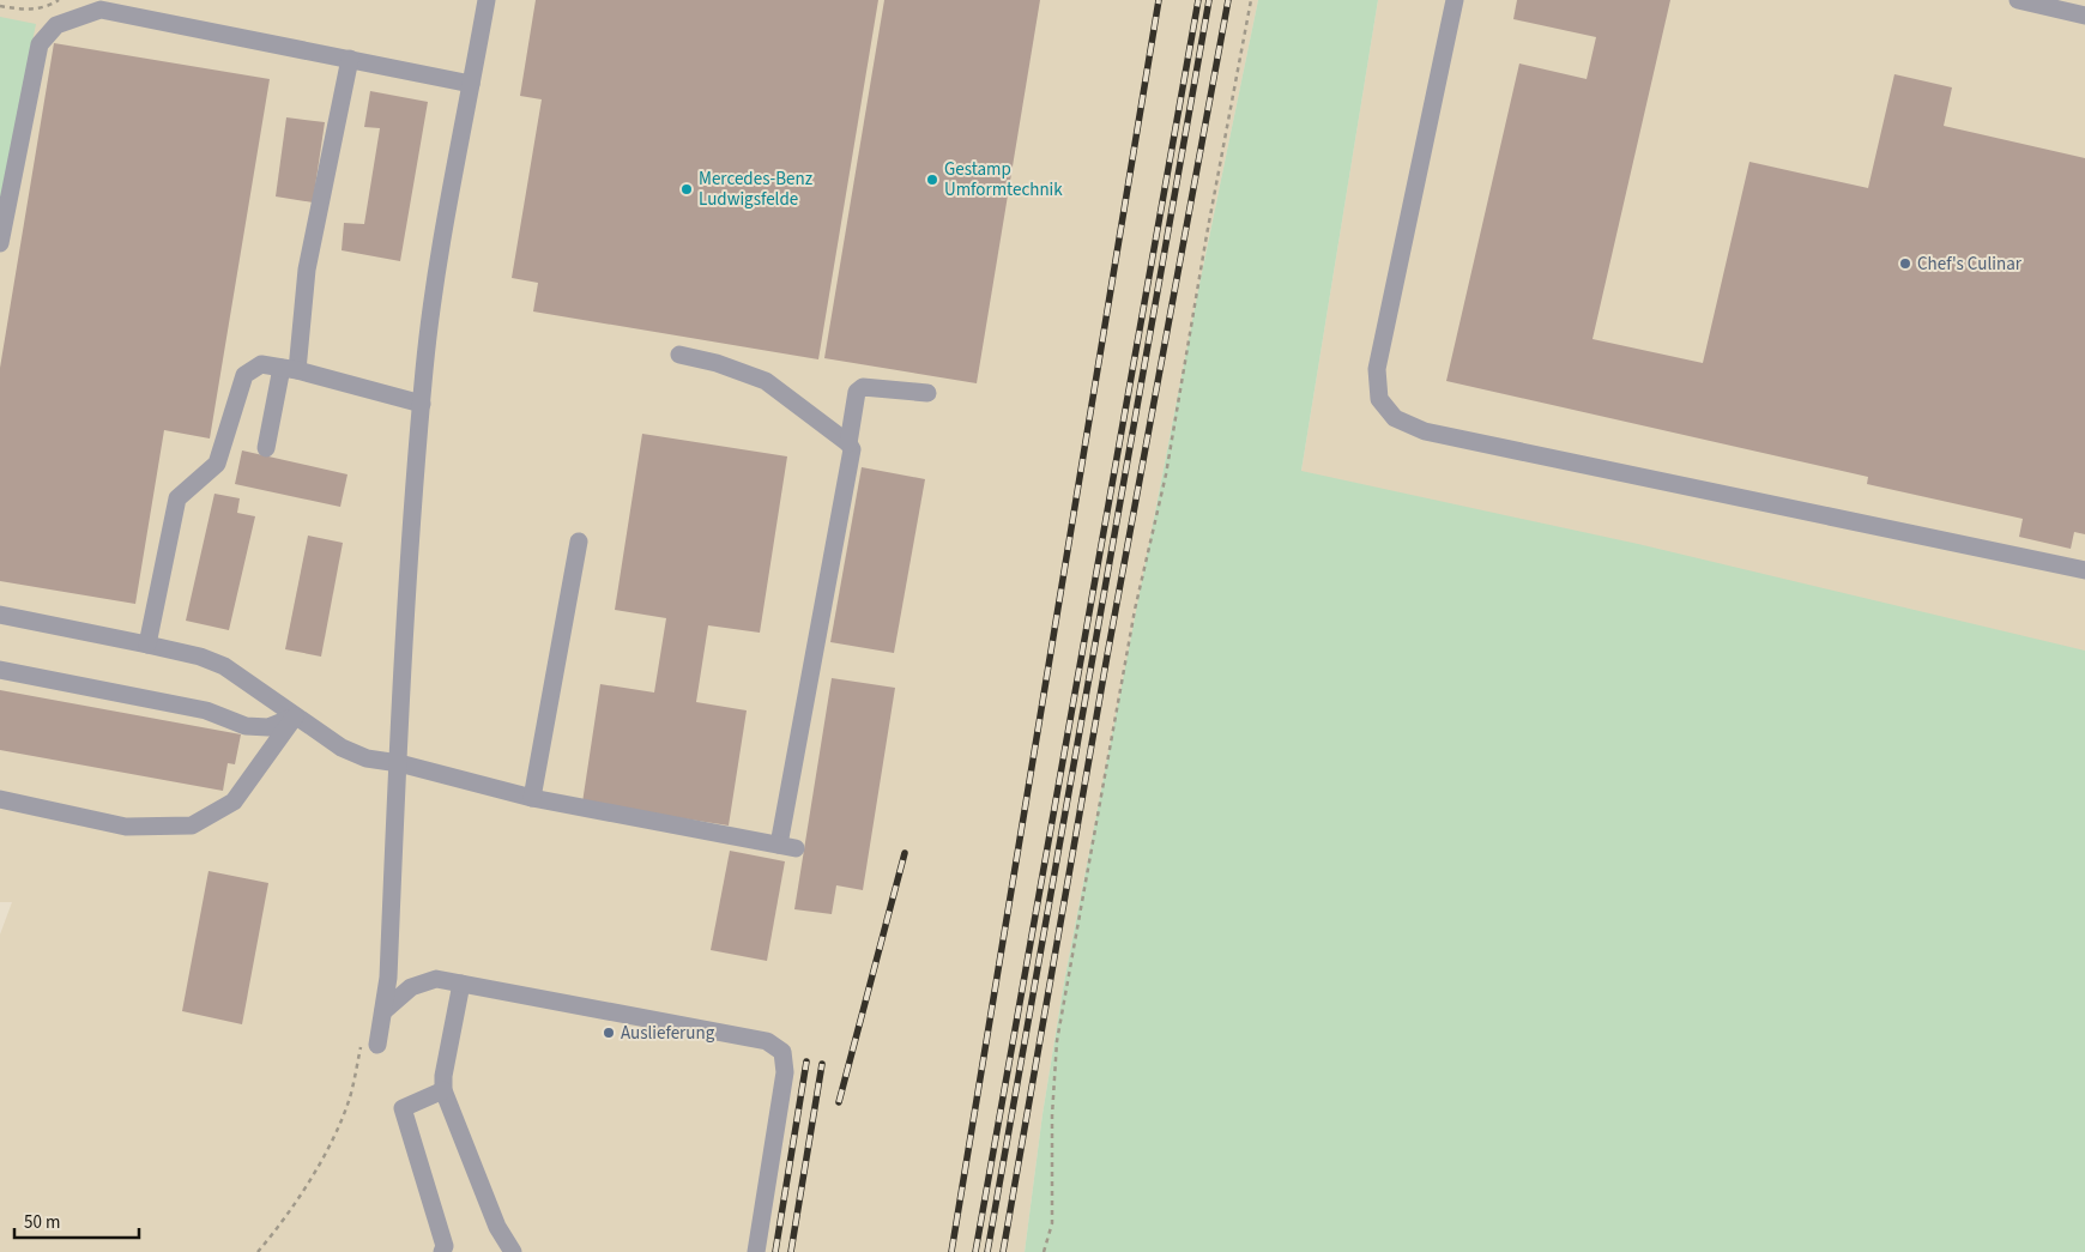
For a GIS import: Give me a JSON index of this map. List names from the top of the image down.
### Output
{
  "places": [
    "Gestamp Umformtechnik",
    "Mercedes-Benz Ludwigsfelde",
    "Chef's Culinar",
    "Auslieferung"
  ],
  "scale_bar": "50 m"
}
